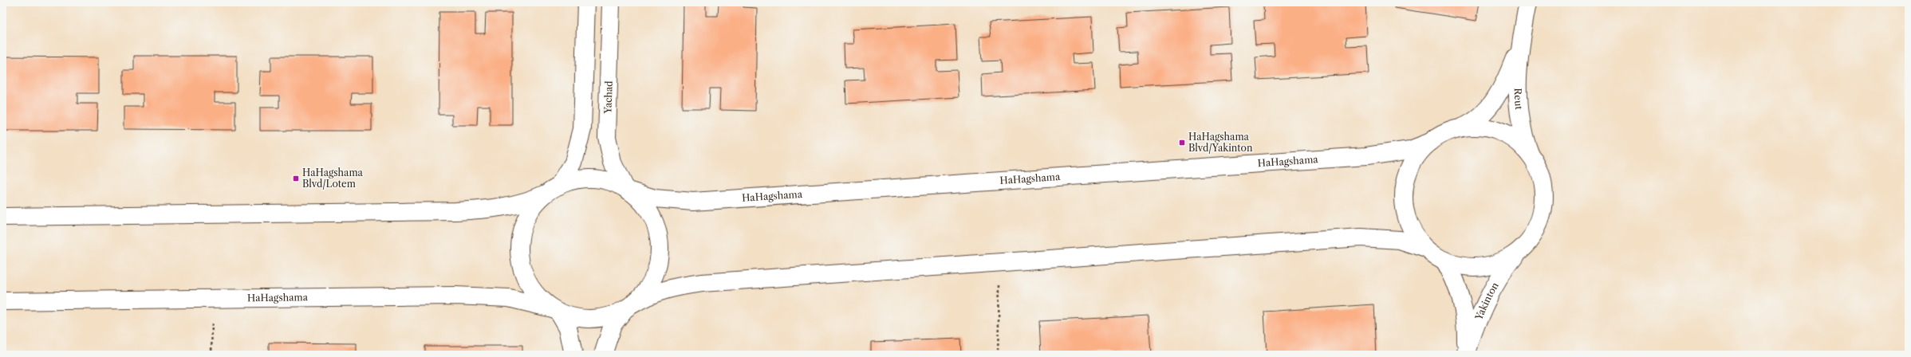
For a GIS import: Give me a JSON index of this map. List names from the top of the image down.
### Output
{
  "streets": {
    "street": [
      "Yachad",
      "Reut",
      "HaHagshama",
      "Yakinton"
    ]
  },
  "crossings": [
    ["Yachad", "HaHagshama"]
  ],
  "places": {
    "transit": ["HaHagshama Blvd/Yakinton", "HaHagshama Blvd/Lotem"]
  }
}
